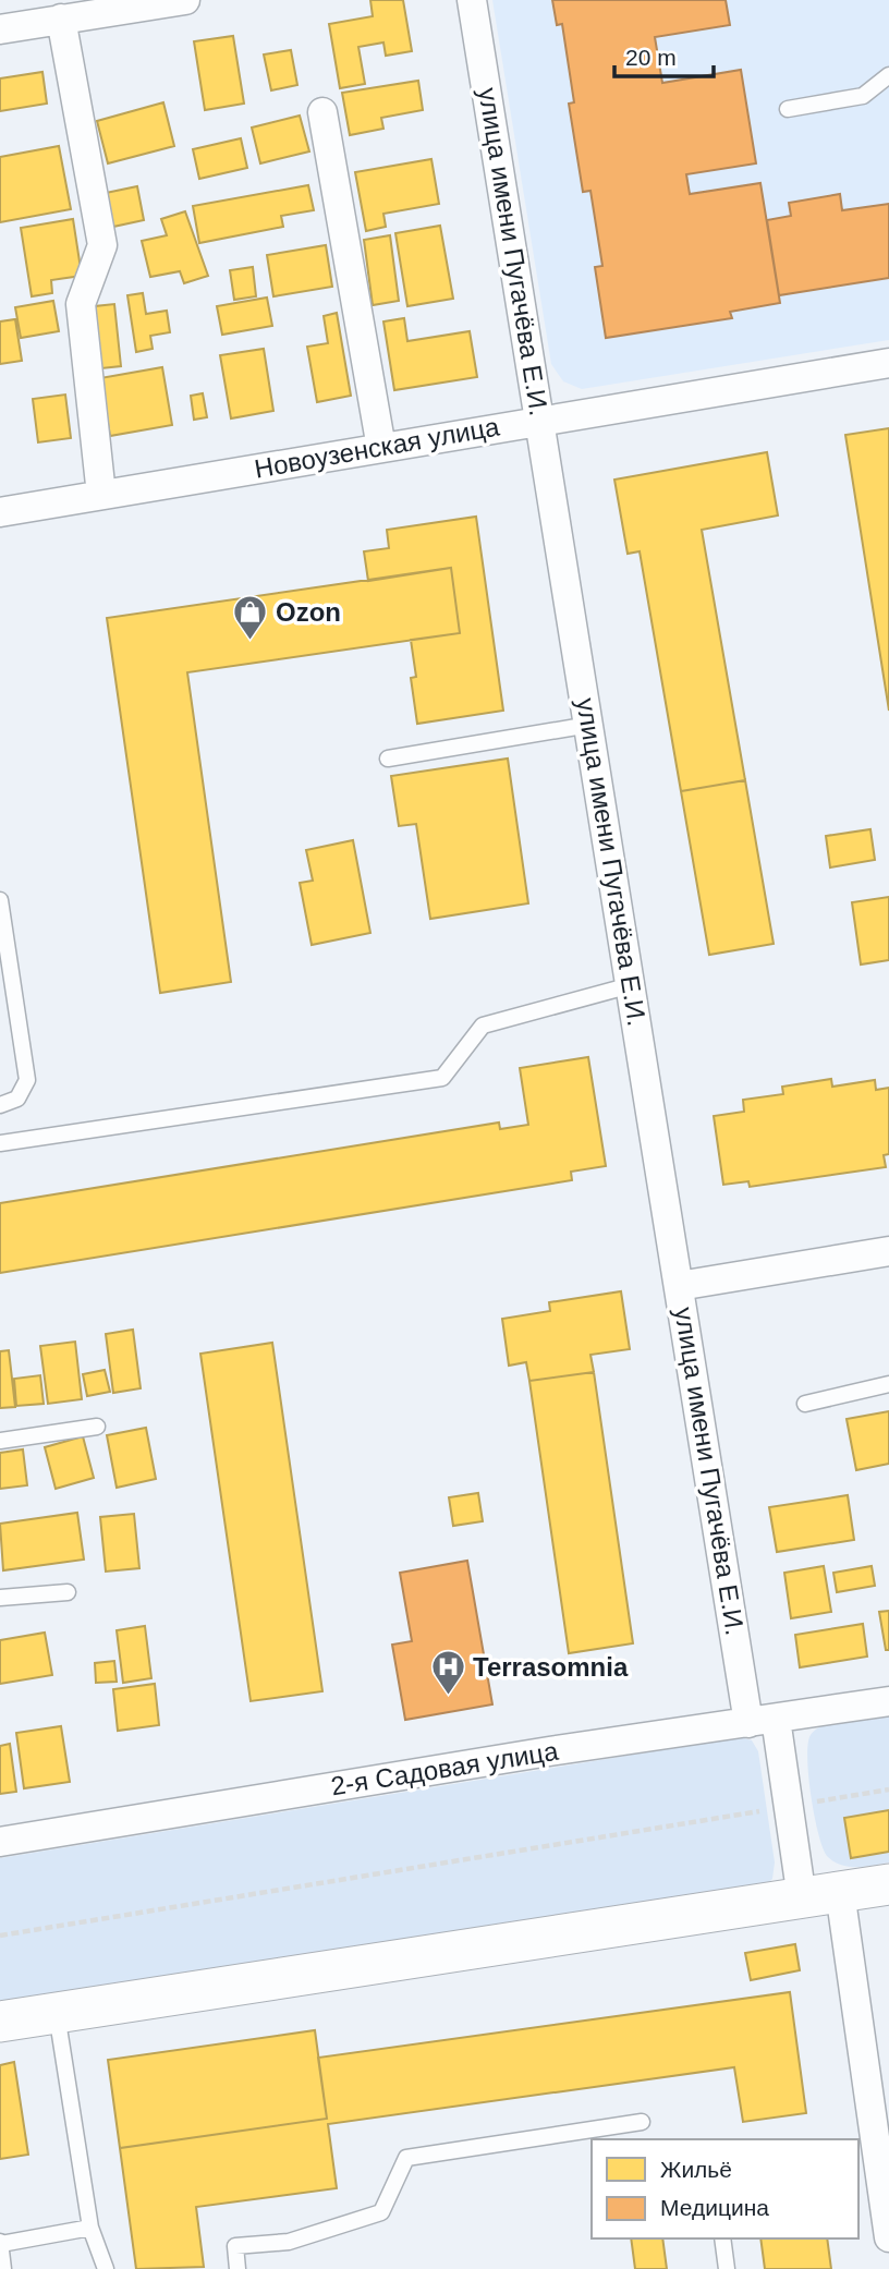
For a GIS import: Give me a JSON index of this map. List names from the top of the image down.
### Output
{
  "streets": {
    "street": ["улица имени Пугачёва Е.И.", "Новоузенская улица", "2-я Садовая улица"]
  },
  "crossings": [
    ["улица имени Пугачёва Е.И.", "Новоузенская улица"],
    ["улица имени Пугачёва Е.И.", "2-я Садовая улица"]
  ],
  "places": {
    "shop": ["Ozon"],
    "hospital": ["Terrasomnia"]
  },
  "legend": ["Жильё", "Медицина"],
  "scale_bar": "20 m"
}
